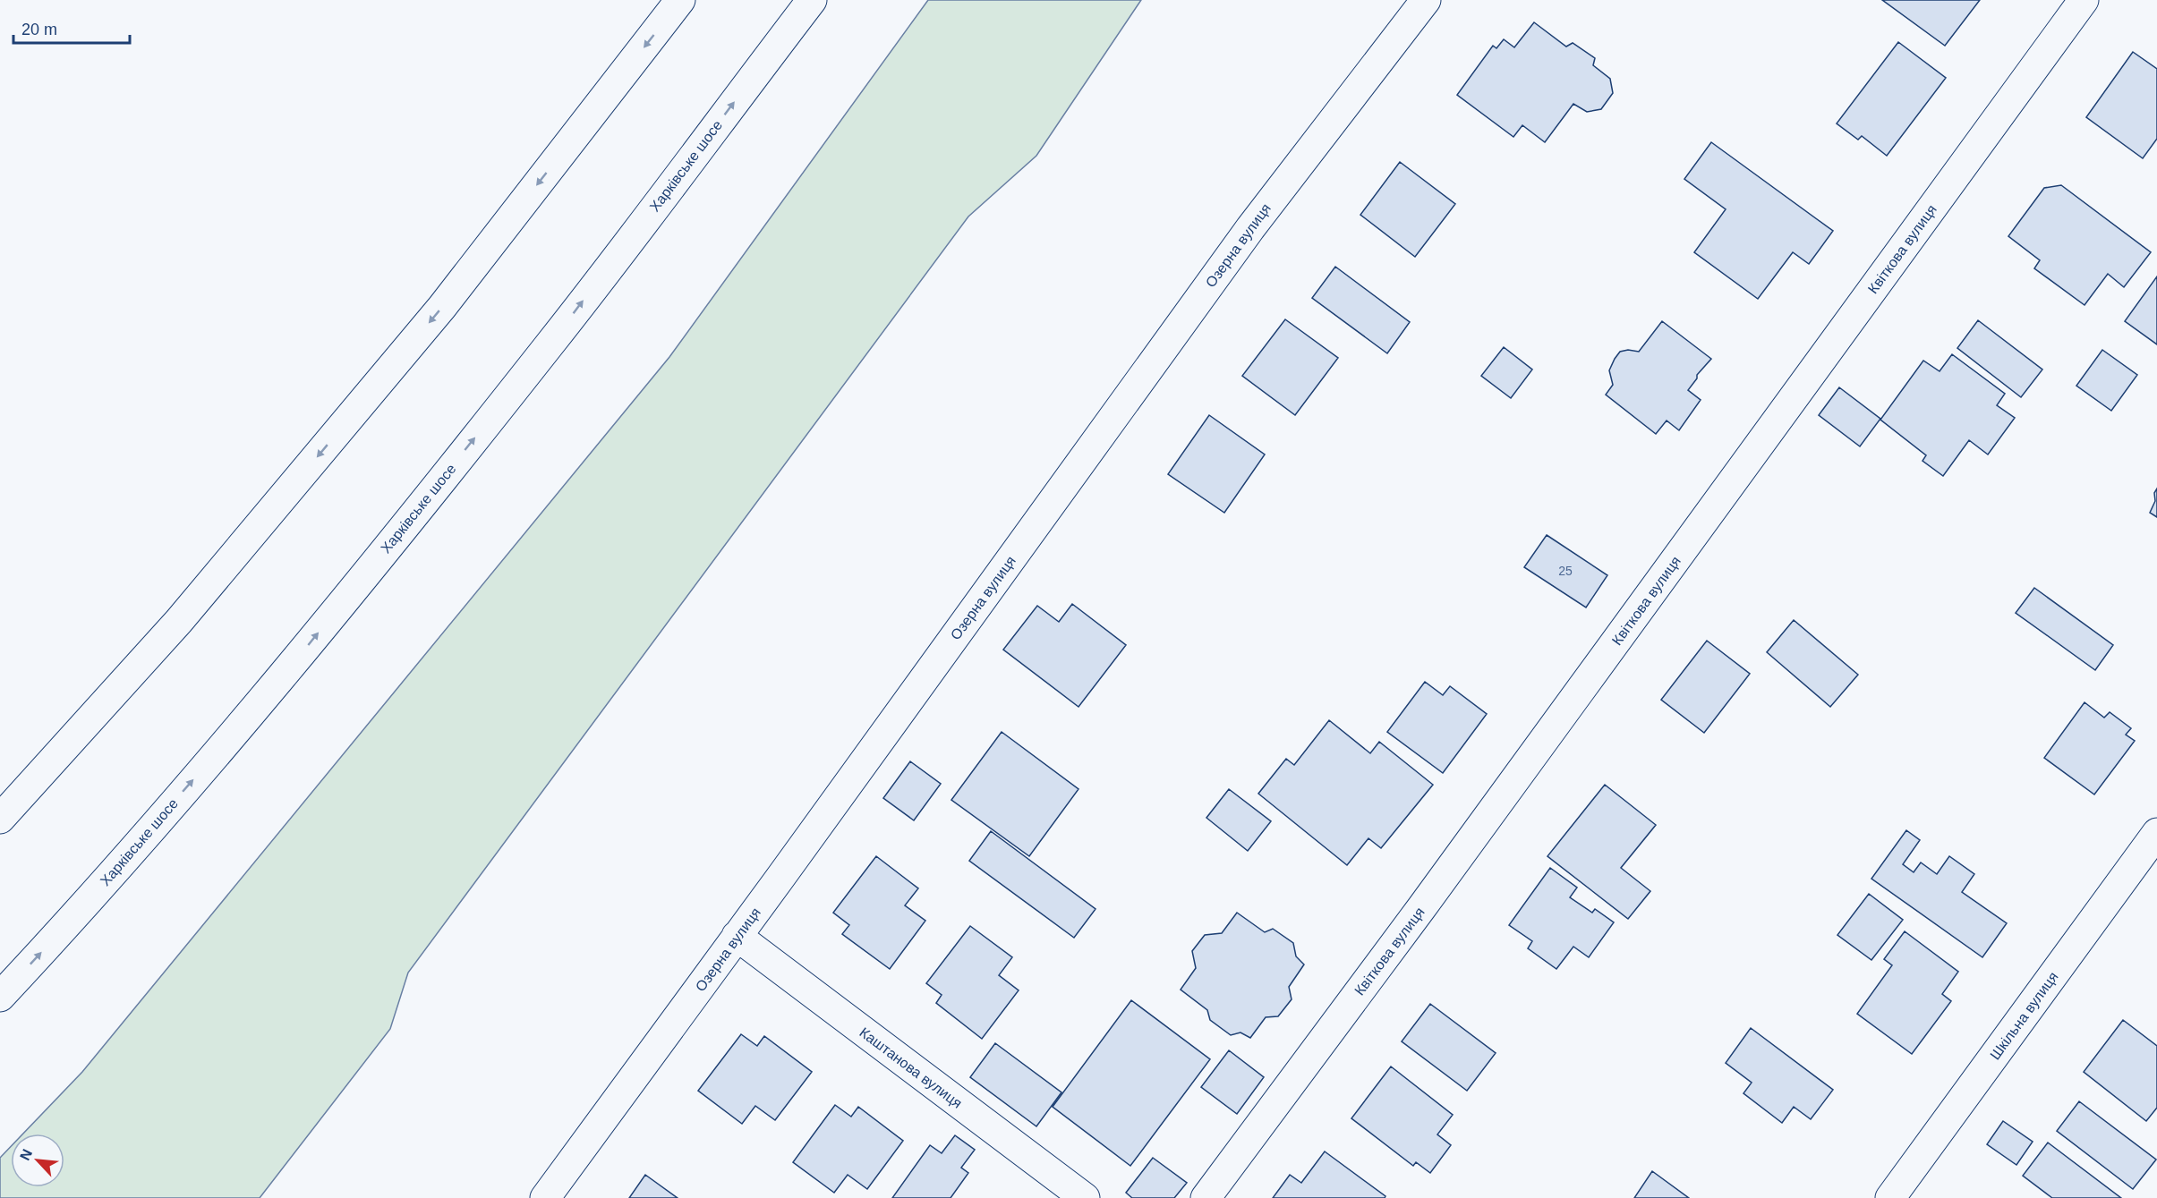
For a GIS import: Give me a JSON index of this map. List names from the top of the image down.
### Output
{
  "streets": {
    "main road": [
      "Харківське шосе",
      "Озерна вулиця",
      "Квіткова вулиця",
      "Шкільна вулиця",
      "Каштанова вулиця"
    ]
  },
  "crossings": [
    ["Озерна вулиця", "Каштанова вулиця"]
  ],
  "house_numbers": ["25"],
  "scale_bar": "20 m",
  "north": "top left"
}
